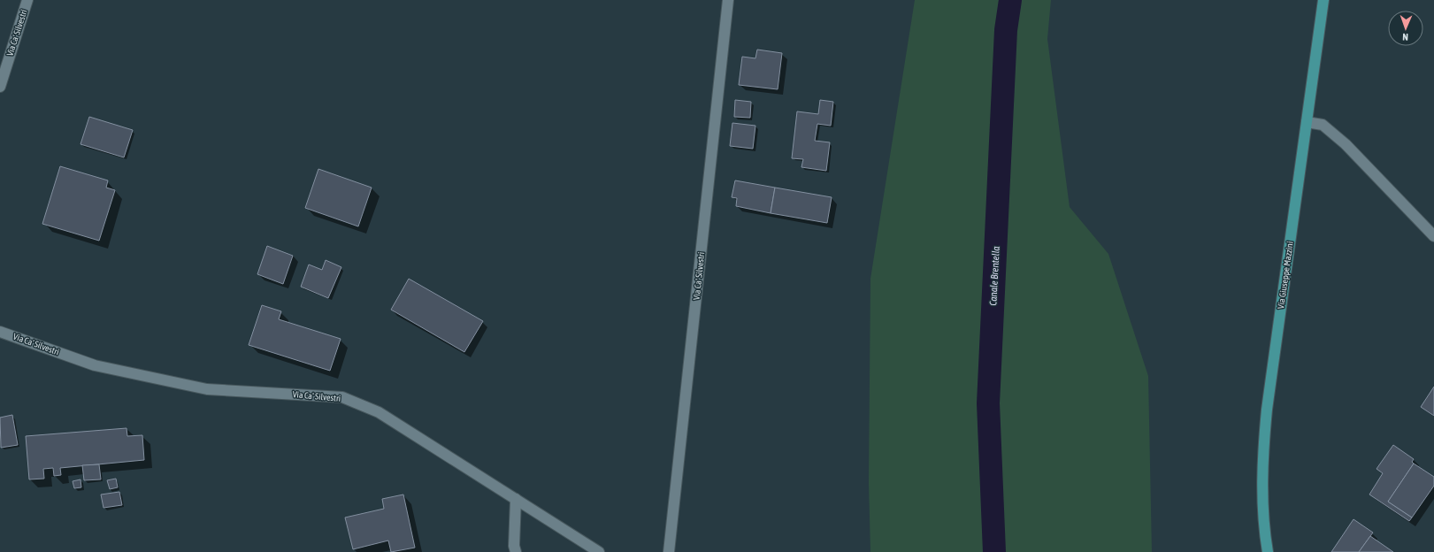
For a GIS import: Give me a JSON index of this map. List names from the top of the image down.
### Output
{
  "streets": {
    "main road": ["Via Giuseppe Mazzini"],
    "street": ["Via Ca' Silvestri"]
  },
  "water": ["Canale Brentella"],
  "north": "bottom"
}
